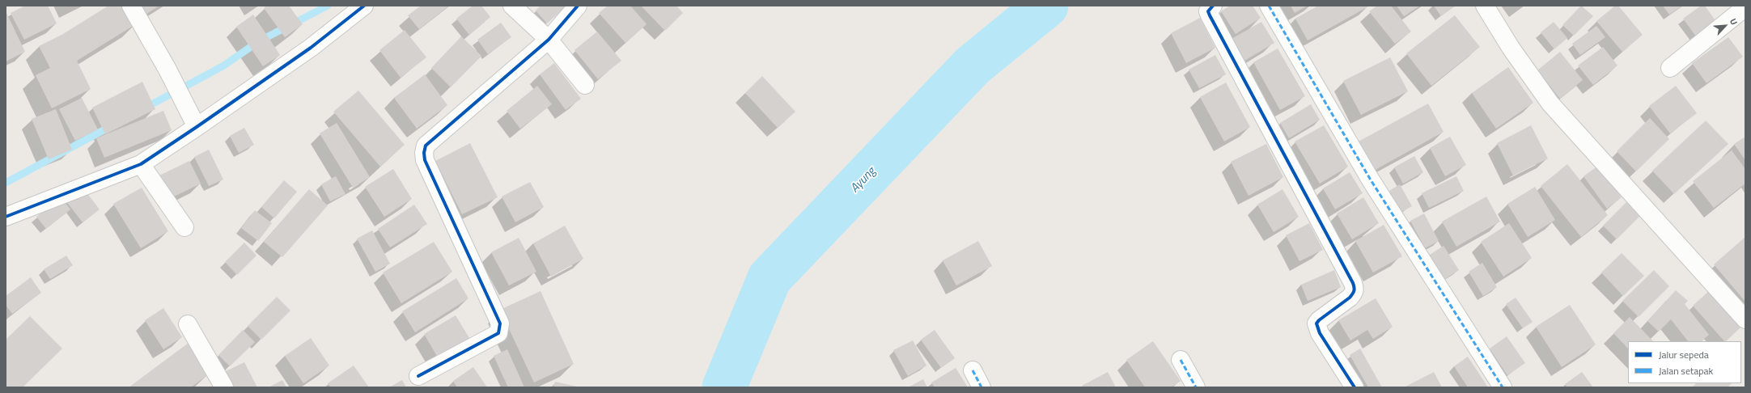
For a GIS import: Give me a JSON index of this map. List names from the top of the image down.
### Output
{
  "water": ["Ayung"],
  "legend": ["Jalur sepeda", "Jalan setapak"],
  "north": "top right"
}
